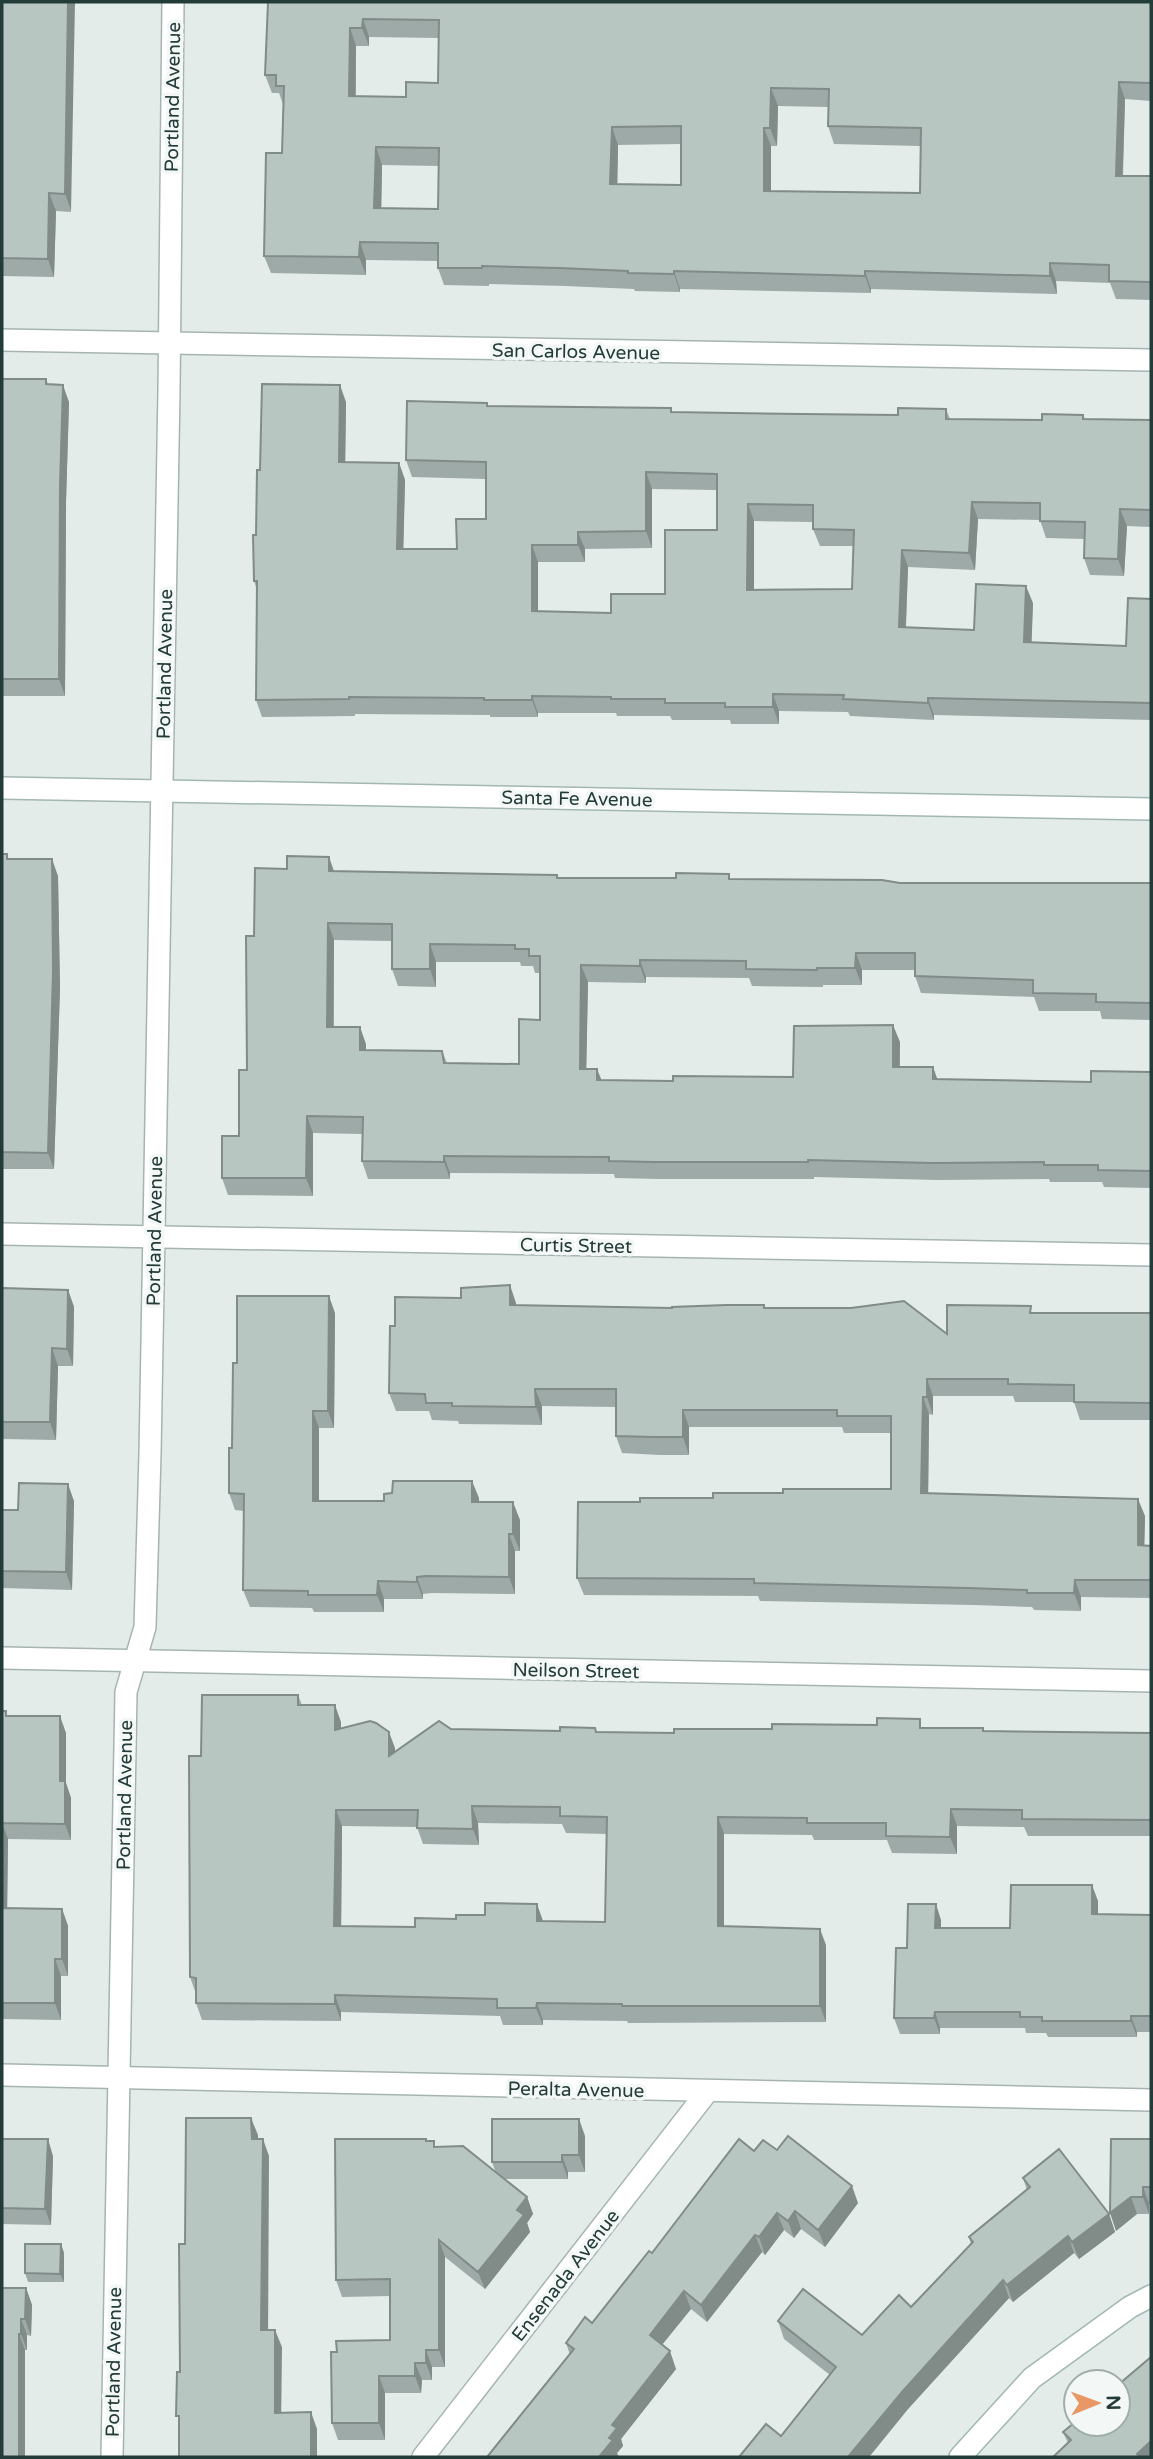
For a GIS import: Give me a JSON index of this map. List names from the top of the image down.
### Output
{
  "streets": {
    "street": [
      "Portland Avenue",
      "San Carlos Avenue",
      "Santa Fe Avenue",
      "Curtis Street",
      "Neilson Street",
      "Peralta Avenue",
      "Ensenada Avenue"
    ]
  },
  "crossings": [
    ["Portland Avenue", "San Carlos Avenue"],
    ["Portland Avenue", "Santa Fe Avenue"],
    ["Portland Avenue", "Curtis Street"],
    ["Portland Avenue", "Neilson Street"],
    ["Portland Avenue", "Peralta Avenue"],
    ["Peralta Avenue", "Ensenada Avenue"]
  ],
  "north": "right"
}
